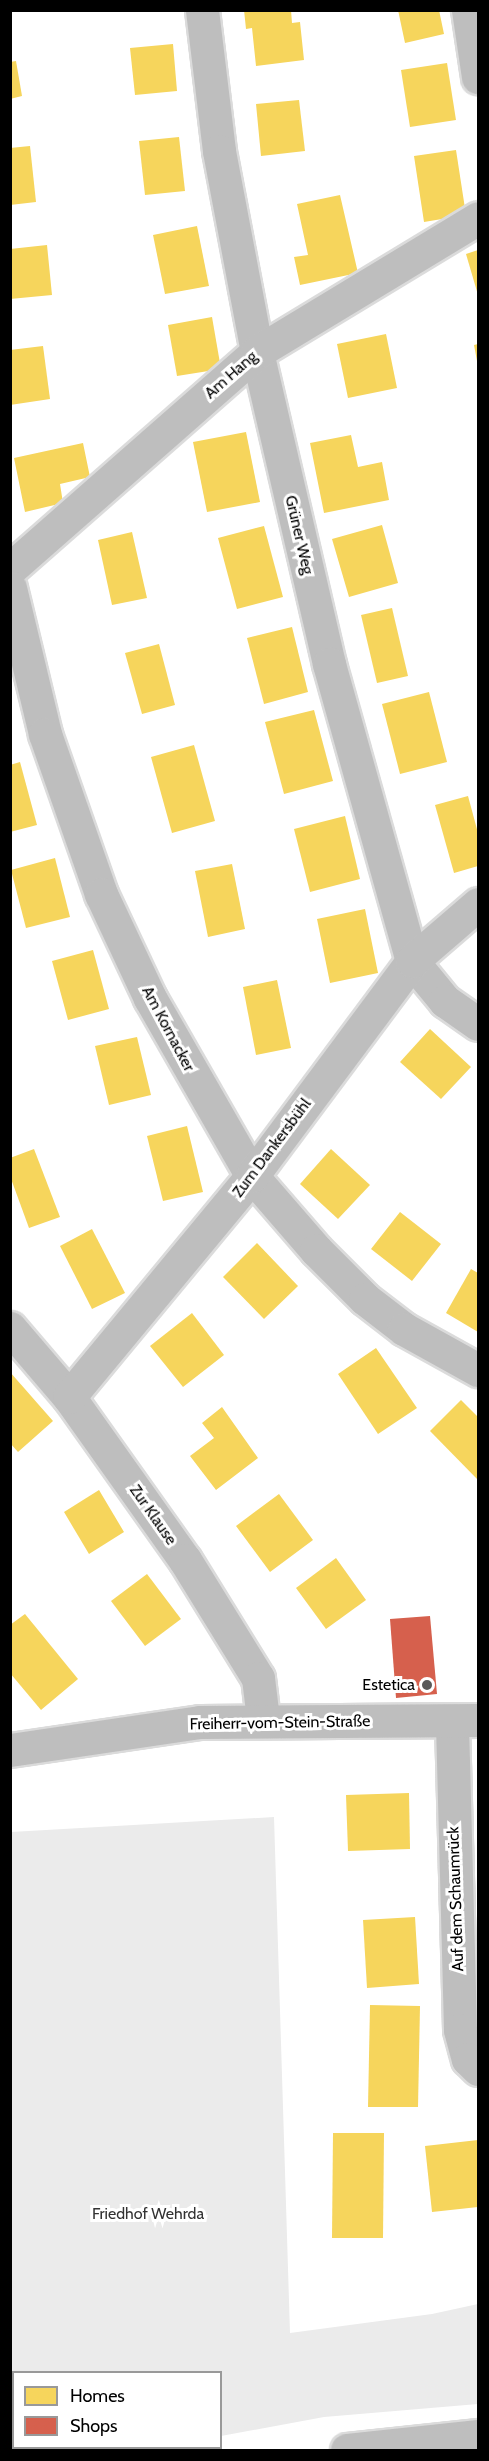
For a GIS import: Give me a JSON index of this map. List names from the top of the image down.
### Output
{
  "streets": {
    "street": [
      "Am Hang",
      "Grüner Weg",
      "Am Kornacker",
      "Zum Dankersbühl",
      "Zur Klause",
      "Freiherr-vom-Stein-Straße",
      "Auf dem Schaumrück"
    ]
  },
  "crossings": [
    ["Am Hang", "Grüner Weg"],
    ["Grüner Weg", "Zum Dankersbühl"],
    ["Am Kornacker", "Zum Dankersbühl"],
    ["Zum Dankersbühl", "Zur Klause"],
    ["Zur Klause", "Freiherr-vom-Stein-Straße"],
    ["Freiherr-vom-Stein-Straße", "Auf dem Schaumrück"]
  ],
  "parks": ["Friedhof Wehrda"],
  "places": ["Estetica"],
  "legend": ["Homes", "Shops"]
}
